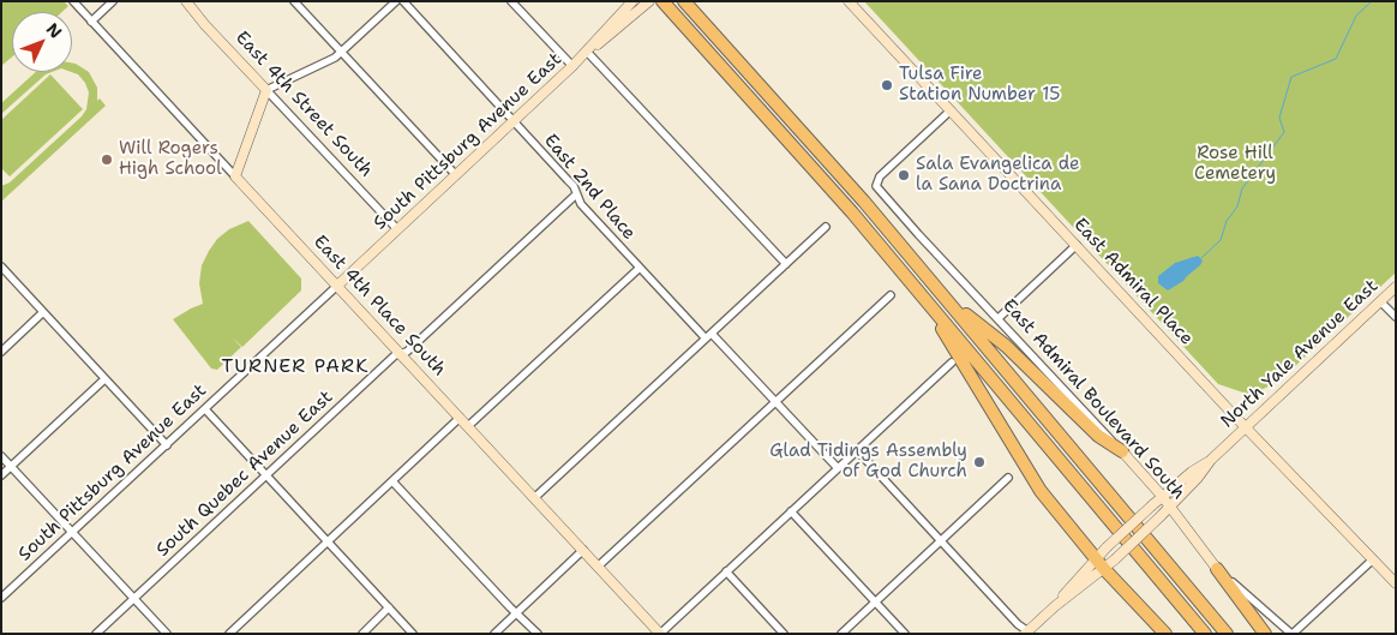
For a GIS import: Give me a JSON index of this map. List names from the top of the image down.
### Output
{
  "streets": {
    "main road": [
      "East 4th Street South",
      "South Pittsburg Avenue East",
      "East Admiral Place",
      "East 4th Place South",
      "North Yale Avenue East",
      "East Admiral Boulevard South"
    ],
    "street": ["East 2nd Place", "South Quebec Avenue East"]
  },
  "crossings": [
    ["East 4th Street South", "South Pittsburg Avenue East"],
    ["South Pittsburg Avenue East", "East 2nd Place"],
    ["South Pittsburg Avenue East", "East 4th Place South"],
    ["East 2nd Place", "South Quebec Avenue East"],
    ["East Admiral Place", "North Yale Avenue East"],
    ["East Admiral Place", "East Admiral Boulevard South"],
    ["East 4th Place South", "South Quebec Avenue East"]
  ],
  "districts": ["TURNER PARK"],
  "parks": ["Rose Hill Cemetery"],
  "places": [
    "Tulsa Fire Station Number 15",
    "Will Rogers High School",
    "Sala Evangelica de la Sana Doctrina",
    "Glad Tidings Assembly of God Church"
  ],
  "north": "top right"
}
